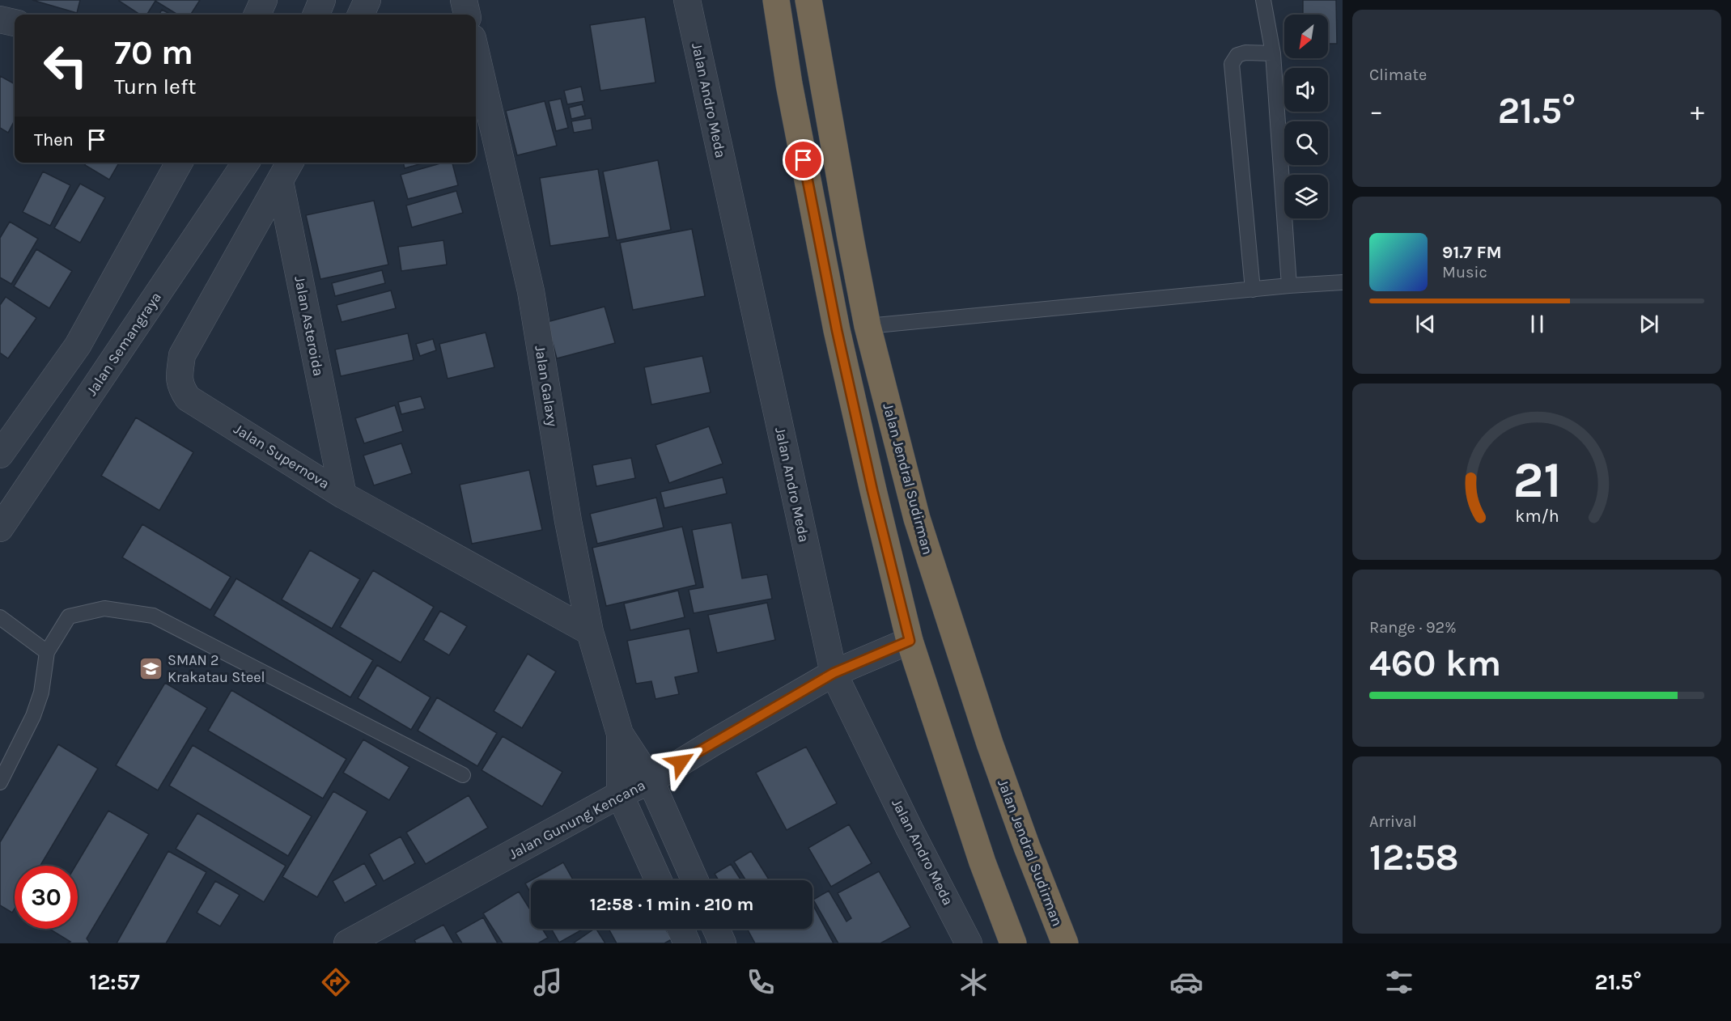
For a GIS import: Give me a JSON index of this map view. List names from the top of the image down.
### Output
{
  "streets": {
    "highway": ["Jalan Jendral Sudirman"],
    "street": [
      "Jalan Andro Meda",
      "Jalan Asteroida",
      "Jalan Semangraya",
      "Jalan Galaxy",
      "Jalan Supernova",
      "Jalan Gunung Kencana"
    ]
  },
  "crossings": [
    ["Jalan Andro Meda", "Jalan Gunung Kencana"],
    ["Jalan Asteroida", "Jalan Supernova"],
    ["Jalan Galaxy", "Jalan Supernova"],
    ["Jalan Galaxy", "Jalan Gunung Kencana"]
  ],
  "places": {
    "school or university": ["SMAN 2 Krakatau Steel"]
  },
  "north": "bottom left",
  "page": {
    "tile": [
      "Climate",
      ["Range · 92%", "460 km"],
      ["Arrival", "12:58"]
    ],
    "turn": ["70 m", "Turn left"],
    "heat": ["−", "21.5°", "+"],
    "then": "Then",
    "song": ["91.7 FM", "Music"],
    "limit": "30",
    "trip": "12:58 · 1 min · 210 m",
    "tabs": ["12:57", "21.5°"],
    "gauge": ["21", "km/h"]
  }
}
